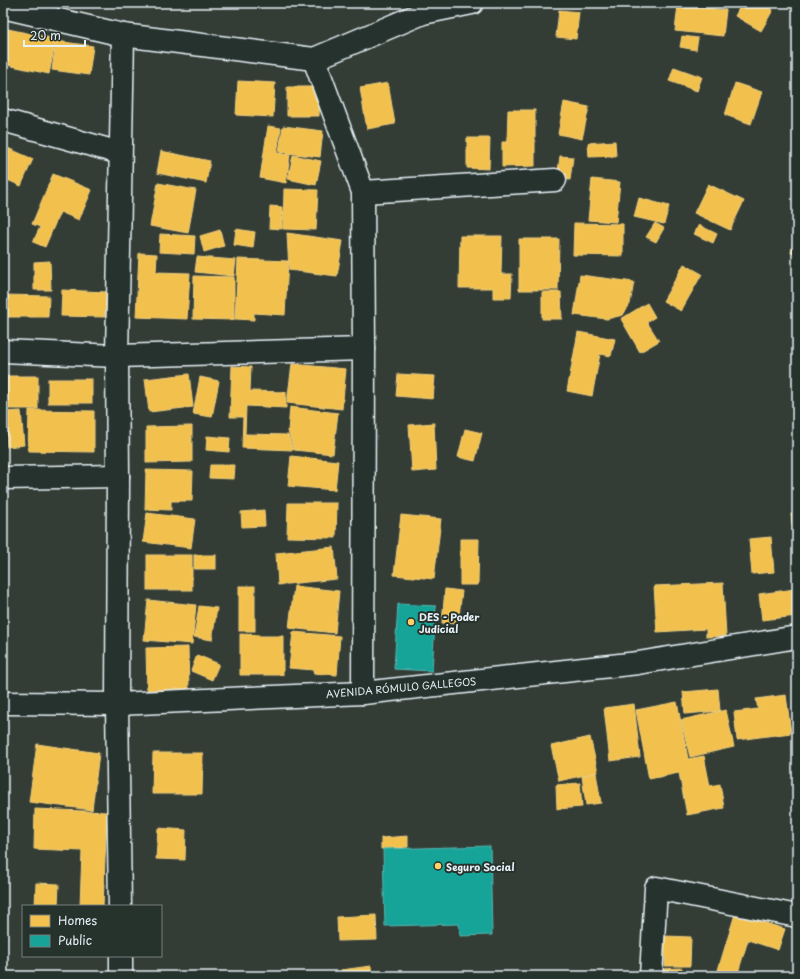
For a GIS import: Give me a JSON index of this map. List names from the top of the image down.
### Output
{
  "streets": {
    "street": ["AVENIDA RÓMULO GALLEGOS"]
  },
  "places": ["DES - Poder Judicial", "Seguro Social"],
  "legend": ["Homes", "Public"],
  "scale_bar": "20 m"
}
